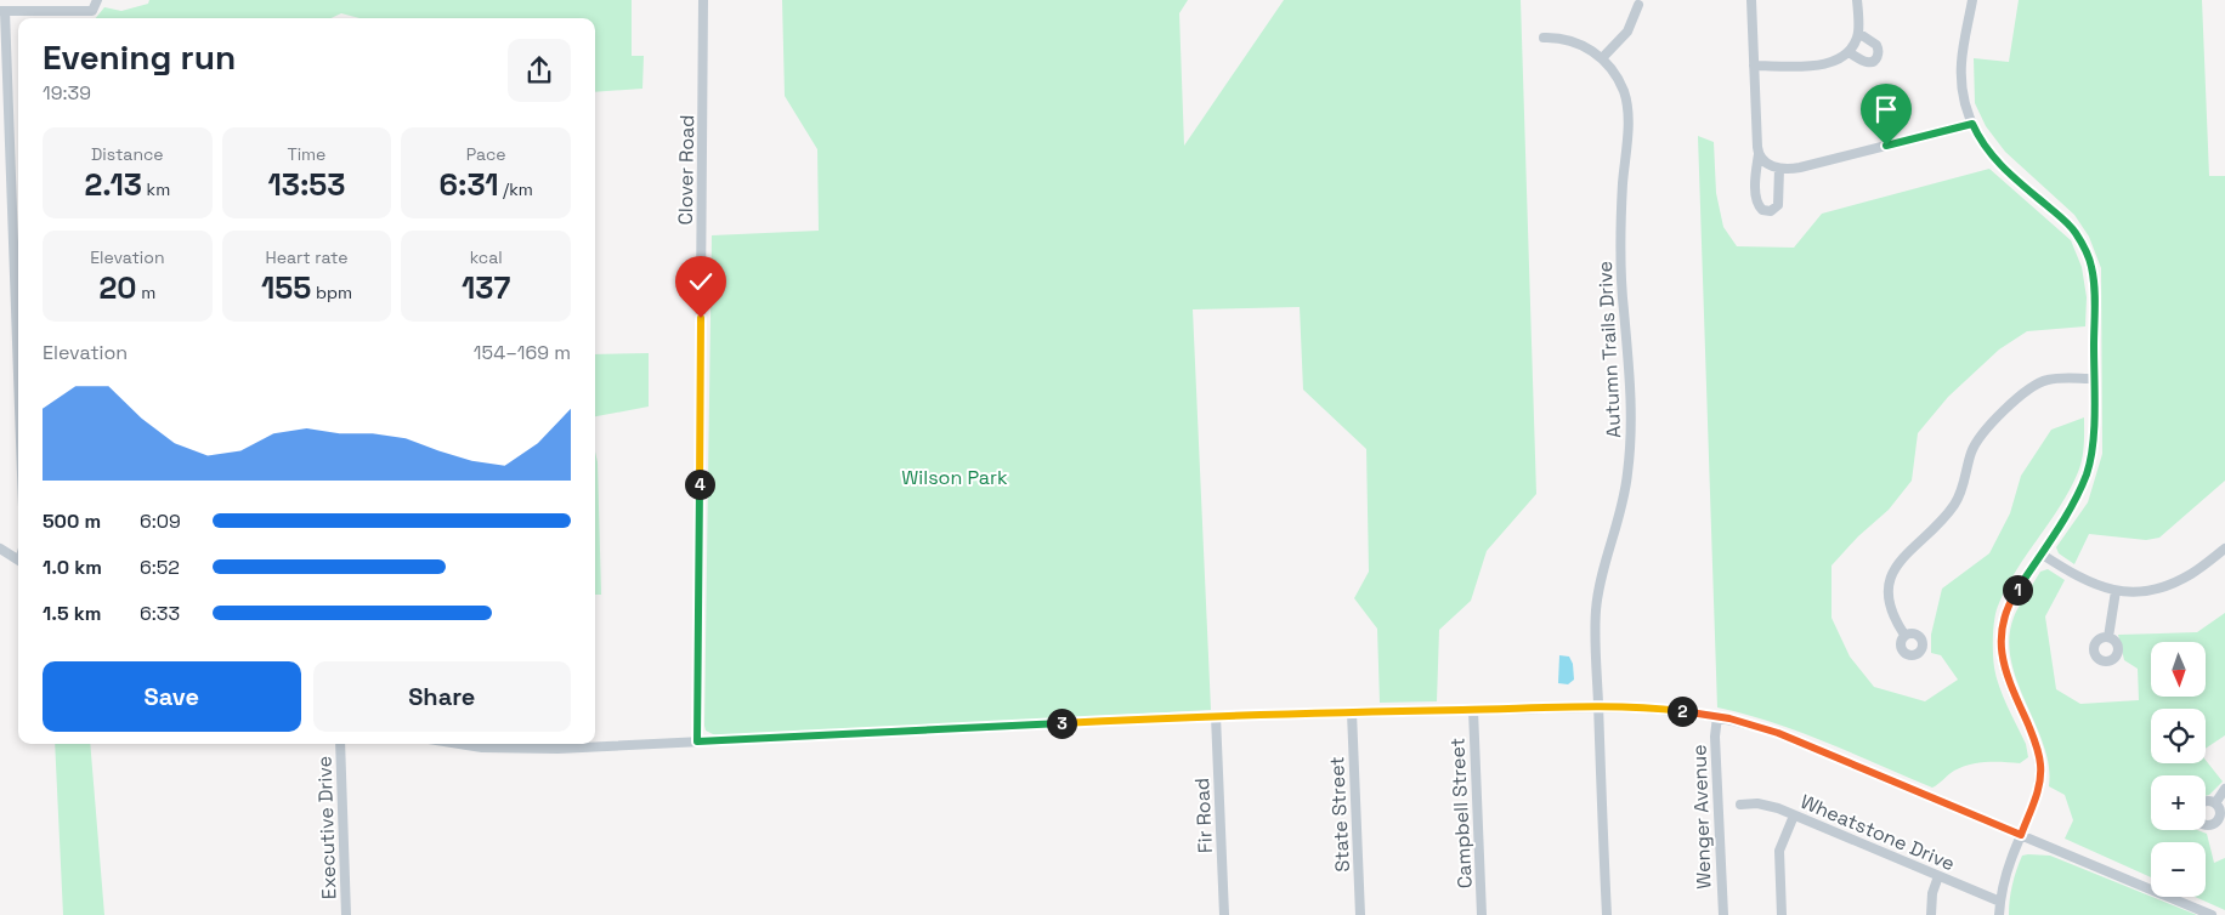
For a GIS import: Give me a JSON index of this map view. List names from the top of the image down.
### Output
{
  "streets": {
    "street": [
      "Clover Road",
      "Autumn Trails Drive",
      "Campbell Street",
      "State Street",
      "Fir Road",
      "Wenger Avenue",
      "Executive Drive",
      "Wheatstone Drive"
    ]
  },
  "parks": ["Wilson Park"],
  "north": "bottom",
  "page": {
    "heading": ["Evening run", "19:39"],
    "stats": [
      ["Distance", "2.13 km"],
      ["Time", "13:53"],
      ["Pace", "6:31 /km"],
      ["Elevation", "20 m"],
      ["Heart rate", "155 bpm"],
      ["kcal", "137"]
    ],
    "chart": ["Elevation", "154–169 m"],
    "pins": [
      "4",
      "1",
      "2",
      "3"
    ],
    "list": [
      {
        "name": "500 m",
        "note": "6:09"
      },
      {
        "name": "1.0 km",
        "note": "6:52"
      },
      {
        "name": "1.5 km",
        "note": "6:33"
      }
    ],
    "map_buttons": ["+", "−"],
    "buttons": ["Save", "Share"]
  }
}
